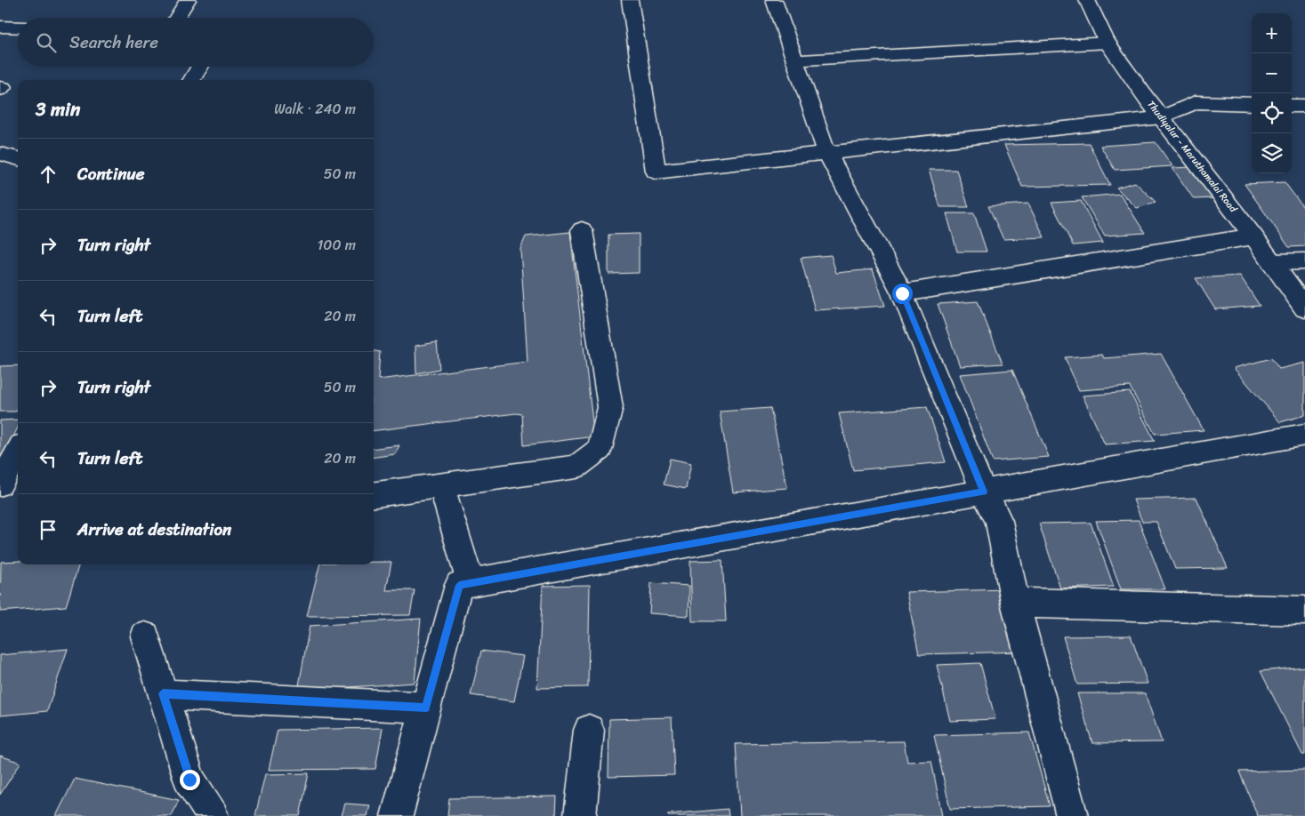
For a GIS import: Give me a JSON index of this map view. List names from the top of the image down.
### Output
{
  "streets": {
    "street": ["Thudiyalur - Maruthamalai Road"]
  },
  "page": {
    "map_buttons": ["+", "−"],
    "search": "Search here",
    "heading": ["3 min", "Walk · 240 m"],
    "list": [
      ["Continue", "50 m"],
      ["Turn right", "100 m"],
      ["Turn left", "20 m"],
      ["Turn right", "50 m"],
      ["Turn left", "20 m"],
      "Arrive at destination"
    ]
  }
}
